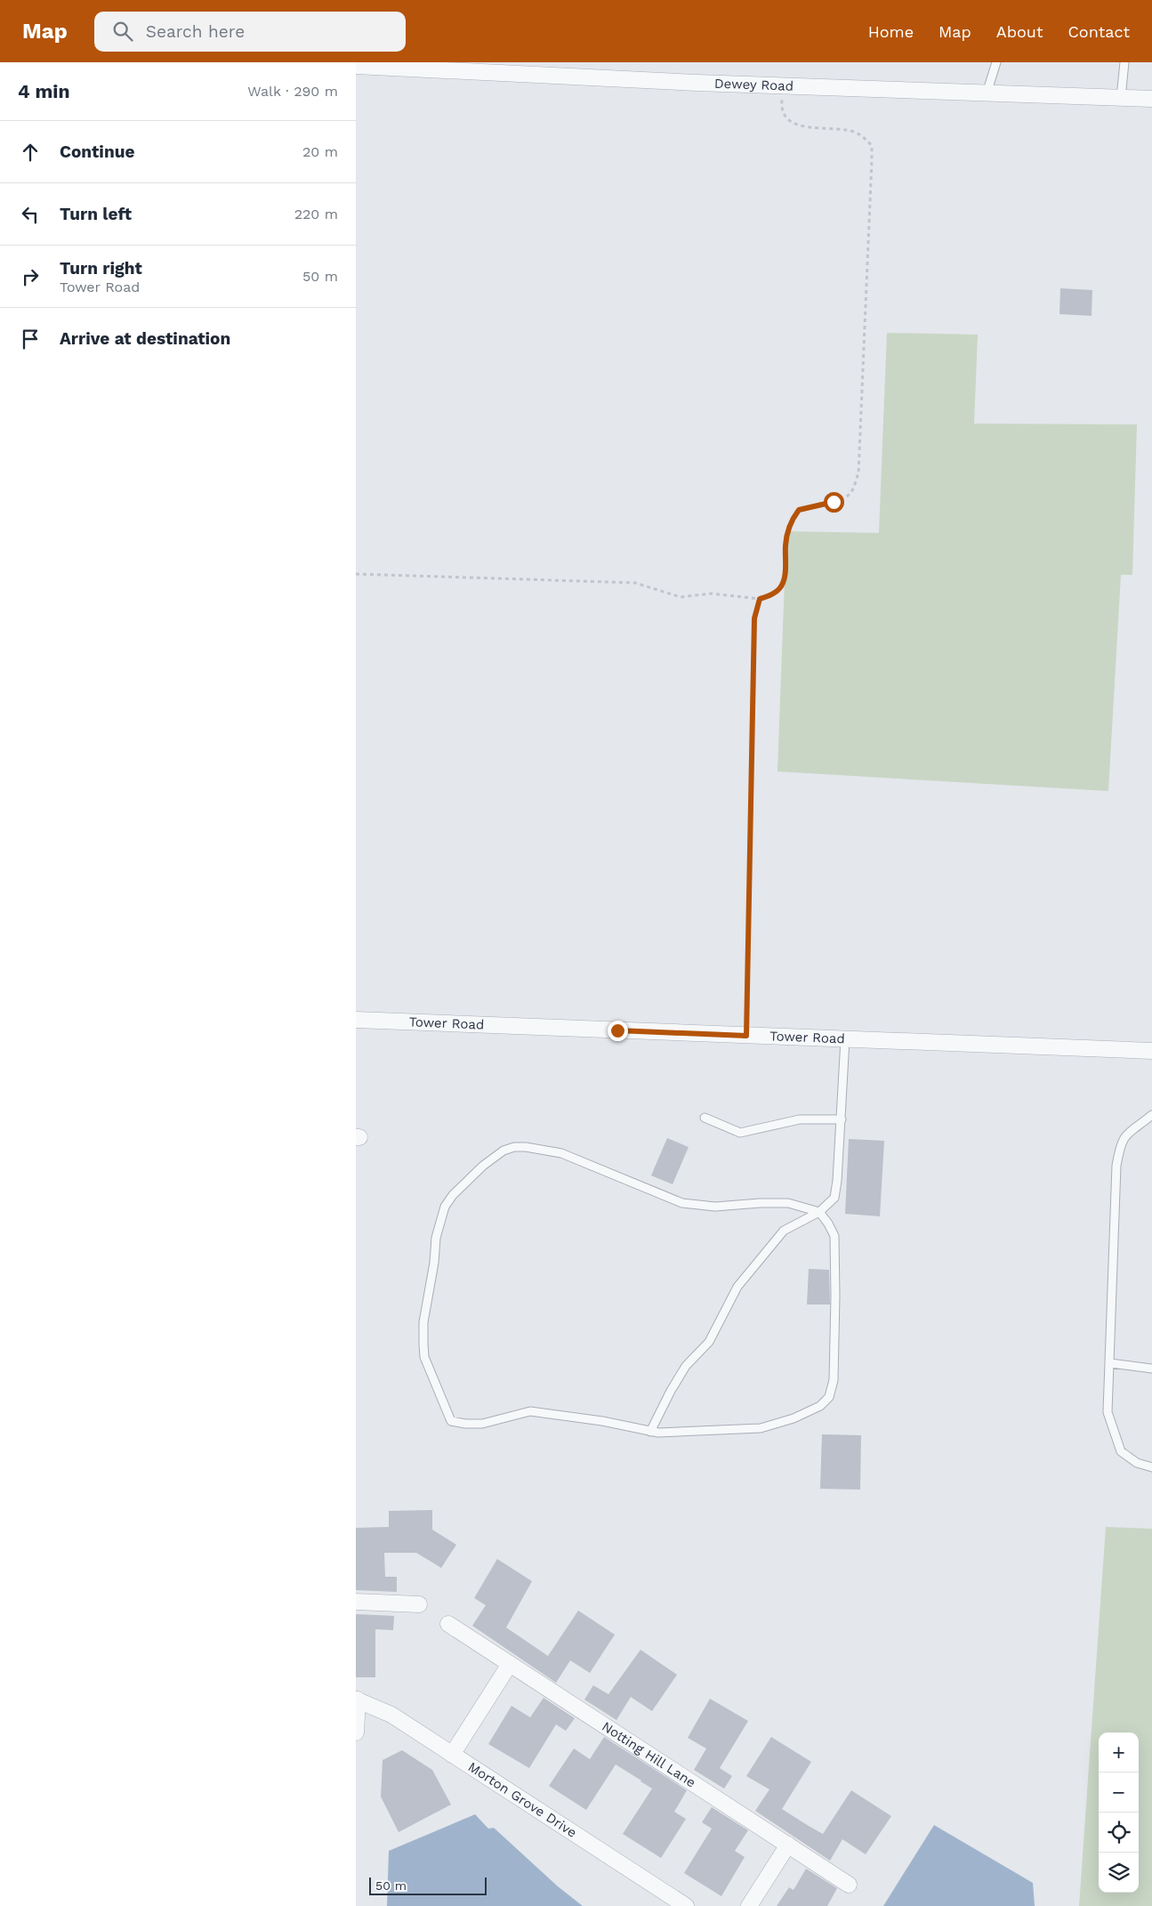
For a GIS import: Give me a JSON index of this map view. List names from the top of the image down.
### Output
{
  "streets": {
    "street": [
      "Dewey Road",
      "Tower Road",
      "Notting Hill Lane",
      "Morton Grove Drive"
    ]
  },
  "scale_bar": "50 m",
  "page": {
    "header": "Map",
    "search": "Search here",
    "nav": [
      "Home",
      "Map",
      "About",
      "Contact"
    ],
    "heading": ["4 min", "Walk · 290 m"],
    "list": [
      ["Continue", "20 m"],
      ["Turn left", "220 m"],
      ["Turn right", "Tower Road", "50 m"],
      "Arrive at destination"
    ],
    "map_buttons": ["+", "−"],
    "scale": "50 m"
  }
}
